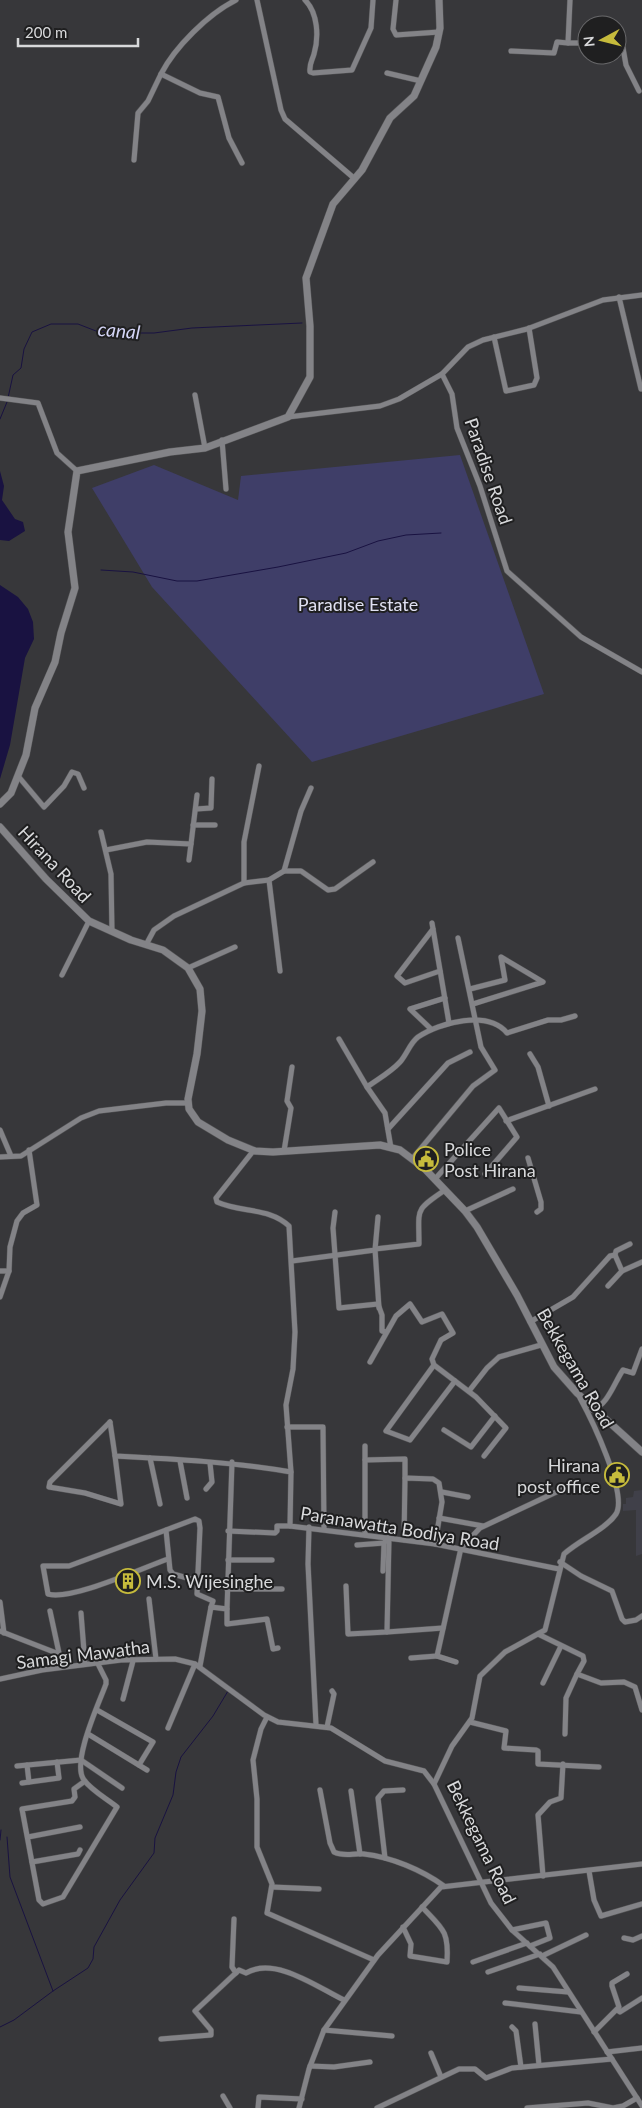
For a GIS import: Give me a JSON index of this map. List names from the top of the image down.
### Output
{
  "streets": {
    "street": [
      "Paradise Road",
      "Hirana Road",
      "Bekkegama Road",
      "Paranawatta Bodiya Road",
      "Samagi Mawatha"
    ]
  },
  "crossings": [
    ["Bekkegama Road", "Paranawatta Bodiya Road"],
    ["Bekkegama Road", "Samagi Mawatha"]
  ],
  "water": ["canal"],
  "parks": ["Paradise Estate"],
  "places": {
    "public building": ["Police Post Hirana", "Hirana post office"],
    "building": ["M.S. Wijesinghe"]
  },
  "scale_bar": "200 m",
  "north": "left"
}
